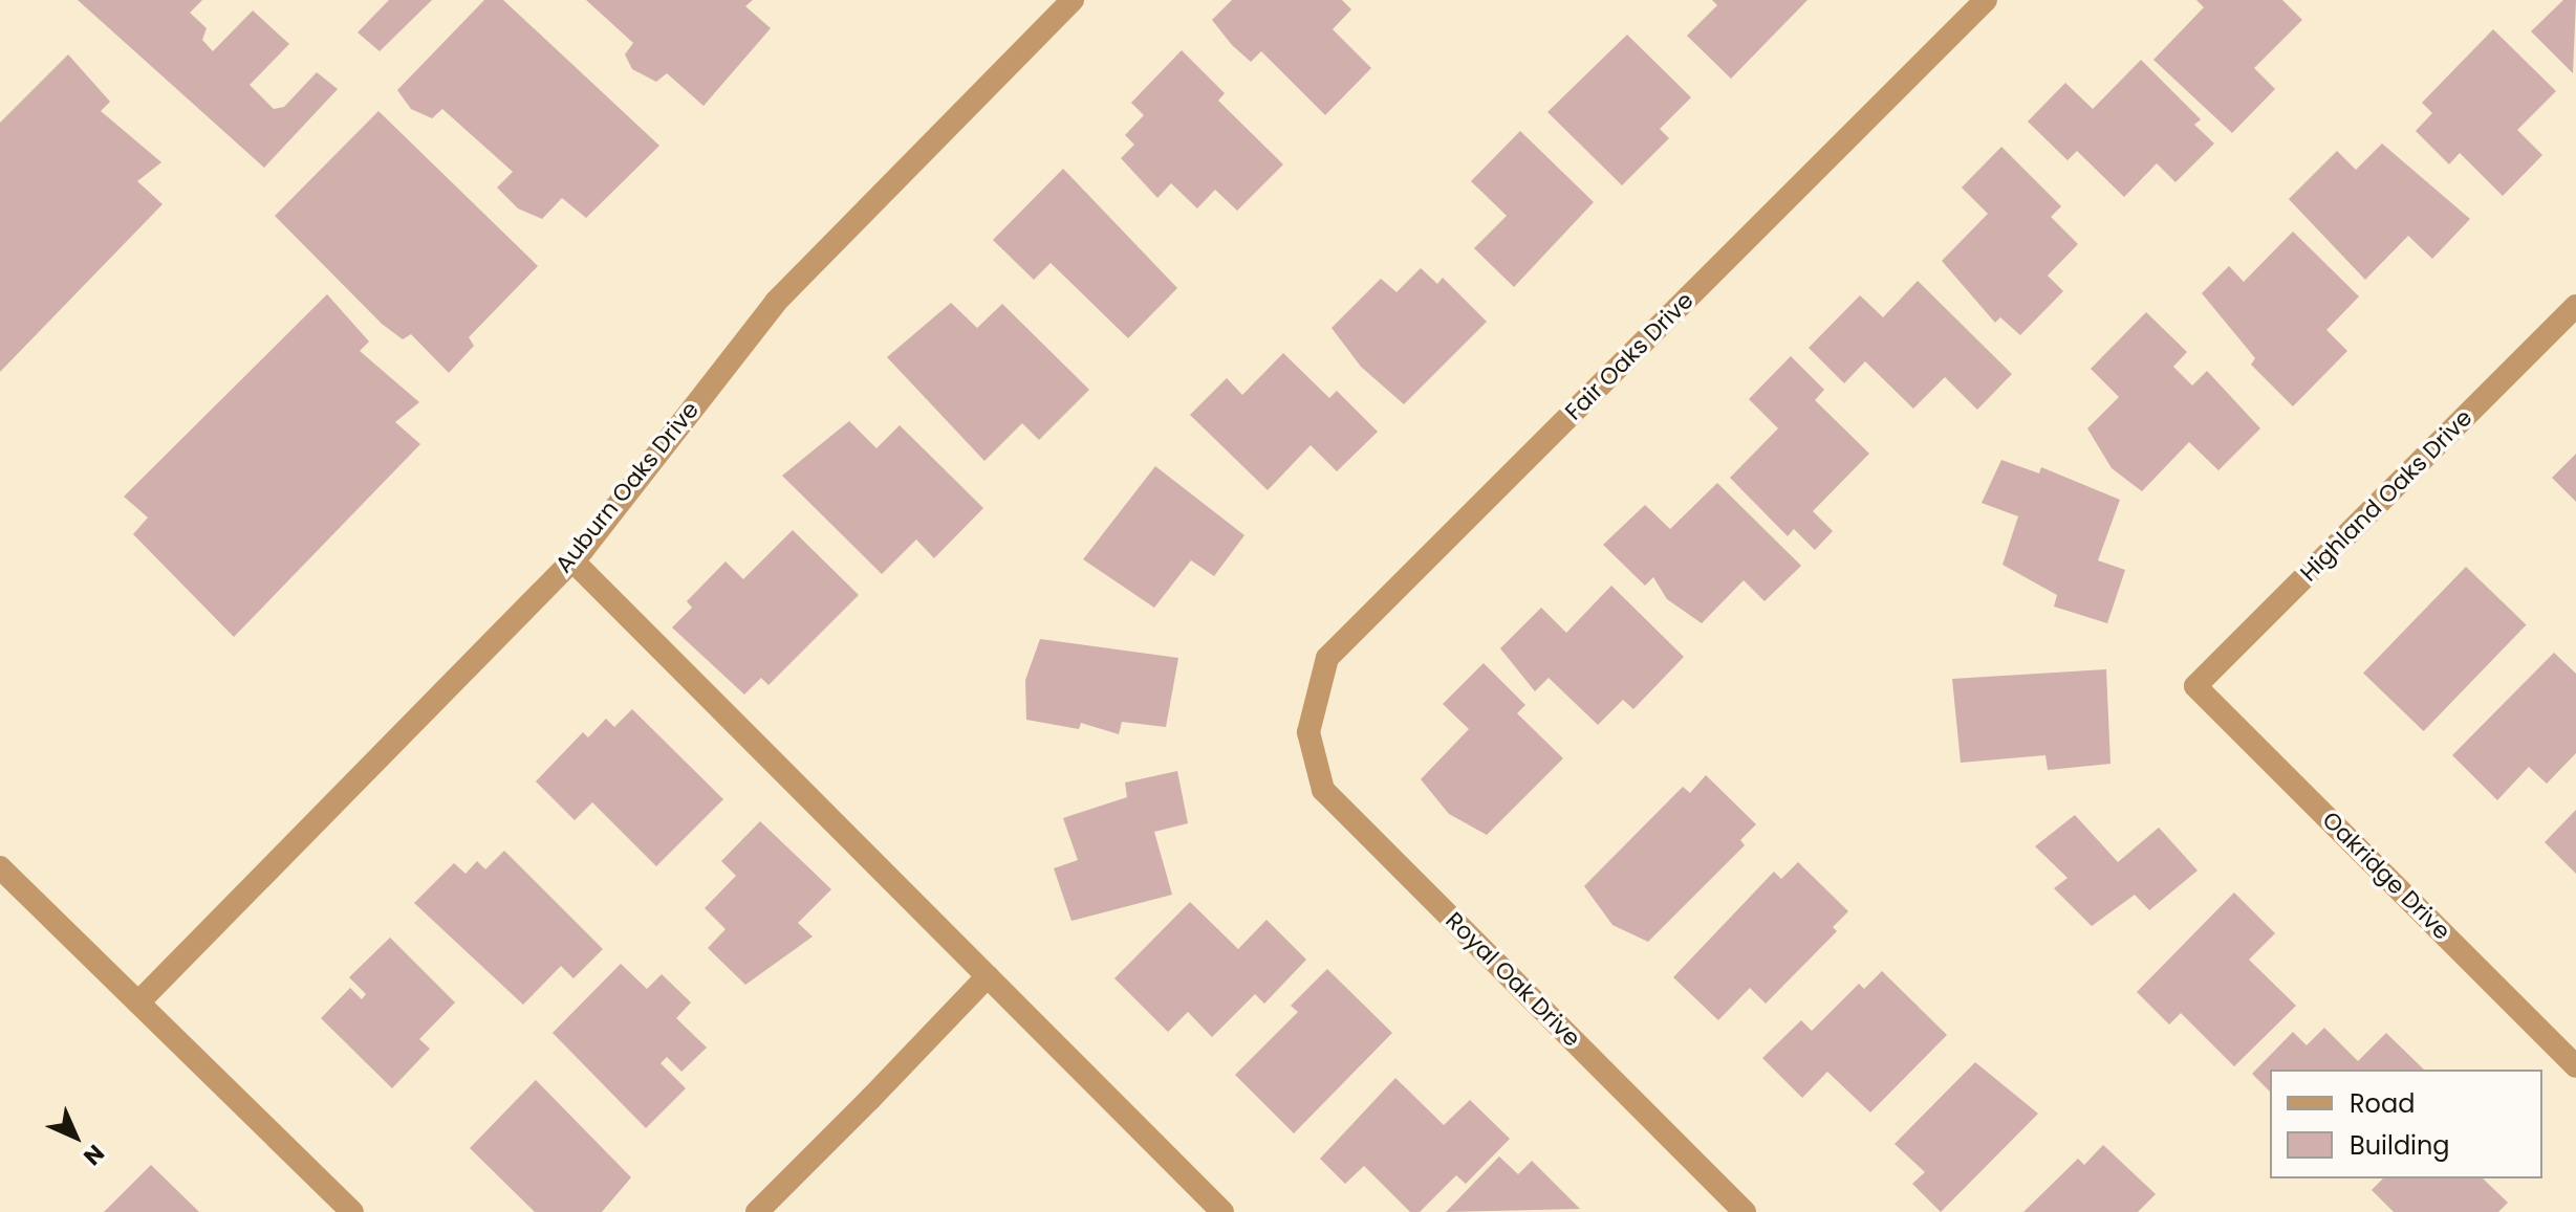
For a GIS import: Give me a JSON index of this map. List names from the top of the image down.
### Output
{
  "streets": {
    "street": [
      "Fair Oaks Drive",
      "Auburn Oaks Drive",
      "Highland Oaks Drive",
      "Oakridge Drive",
      "Royal Oak Drive"
    ]
  },
  "crossings": [
    ["Fair Oaks Drive", "Royal Oak Drive"],
    ["Highland Oaks Drive", "Oakridge Drive"]
  ],
  "legend": ["Road", "Building"],
  "north": "bottom right"
}
